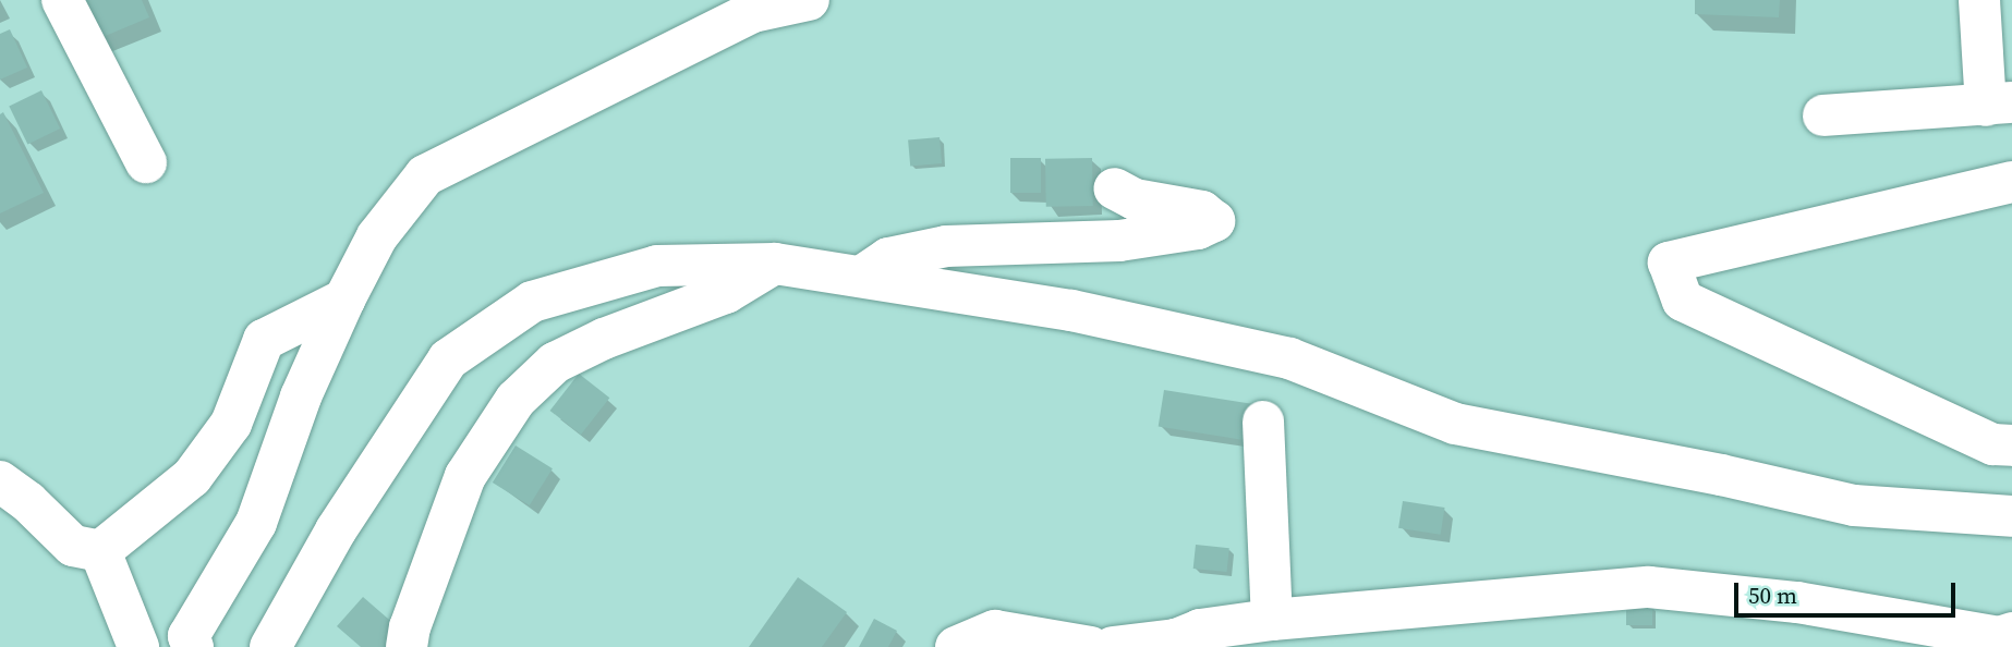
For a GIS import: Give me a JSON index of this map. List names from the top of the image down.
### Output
{
  "scale_bar": "50 m"
}
